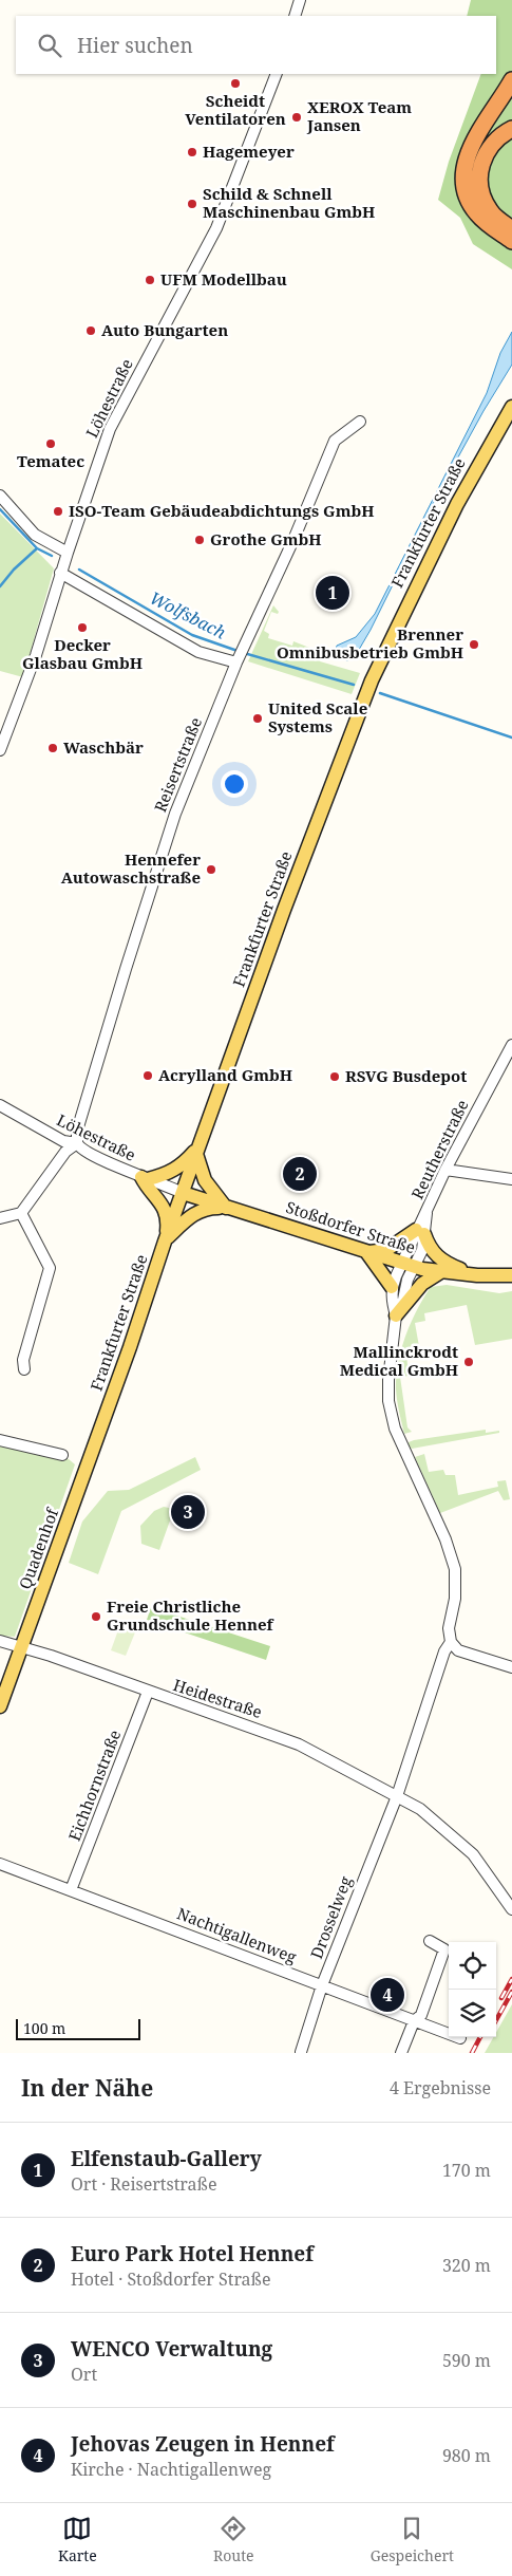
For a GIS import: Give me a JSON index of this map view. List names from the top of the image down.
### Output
{
  "streets": {
    "main road": ["Frankfurter Straße", "Stoßdorfer Straße", "Quadenhof"],
    "street": [
      "Löhestraße",
      "Reisertstraße",
      "Reutherstraße",
      "Heidestraße",
      "Eichhornstraße",
      "Drosselweg",
      "Nachtigallenweg"
    ]
  },
  "crossings": [
    ["Löhestraße", "Frankfurter Straße"],
    ["Löhestraße", "Reisertstraße"],
    ["Löhestraße", "Stoßdorfer Straße"],
    ["Frankfurter Straße", "Stoßdorfer Straße"],
    ["Frankfurter Straße", "Quadenhof"],
    ["Reutherstraße", "Stoßdorfer Straße"],
    ["Quadenhof", "Heidestraße"],
    ["Heidestraße", "Eichhornstraße"],
    ["Heidestraße", "Drosselweg"],
    ["Eichhornstraße", "Nachtigallenweg"],
    ["Drosselweg", "Nachtigallenweg"]
  ],
  "water": ["Wolfsbach"],
  "places": [
    "Scheidt Ventilatoren",
    "XEROX Team Jansen",
    "Hagemeyer",
    "Schild & Schnell Maschinenbau GmbH",
    "UFM Modellbau",
    "Auto Bungarten",
    "Tematec",
    "ISO-Team Gebäudeabdichtungs GmbH",
    "Grothe GmbH",
    "Decker Glasbau GmbH",
    "Brenner Omnibusbetrieb GmbH",
    "United Scale Systems",
    "Waschbär",
    "Hennefer Autowaschstraße",
    "Acrylland GmbH",
    "RSVG Busdepot",
    "Mallinckrodt Medical GmbH",
    "Freie Christliche Grundschule Hennef"
  ],
  "scale_bar": "100 m",
  "page": {
    "search": "Hier suchen",
    "pins": [
      "1",
      "2",
      "3",
      "4"
    ],
    "scale": "100 m",
    "heading": ["In der Nähe", "4 Ergebnisse"],
    "list": [
      {
        "mark": "1",
        "name": "Elfenstaub-Gallery",
        "note": "Ort · Reisertstraße",
        "value": "170 m"
      },
      {
        "mark": "2",
        "name": "Euro Park Hotel Hennef",
        "note": "Hotel · Stoßdorfer Straße",
        "value": "320 m"
      },
      {
        "mark": "3",
        "name": "WENCO Verwaltung",
        "note": "Ort",
        "value": "590 m"
      },
      {
        "mark": "4",
        "name": "Jehovas Zeugen in Hennef",
        "note": "Kirche · Nachtigallenweg",
        "value": "980 m"
      }
    ],
    "nav": ["Karte", "Route", "Gespeichert"]
  }
}
